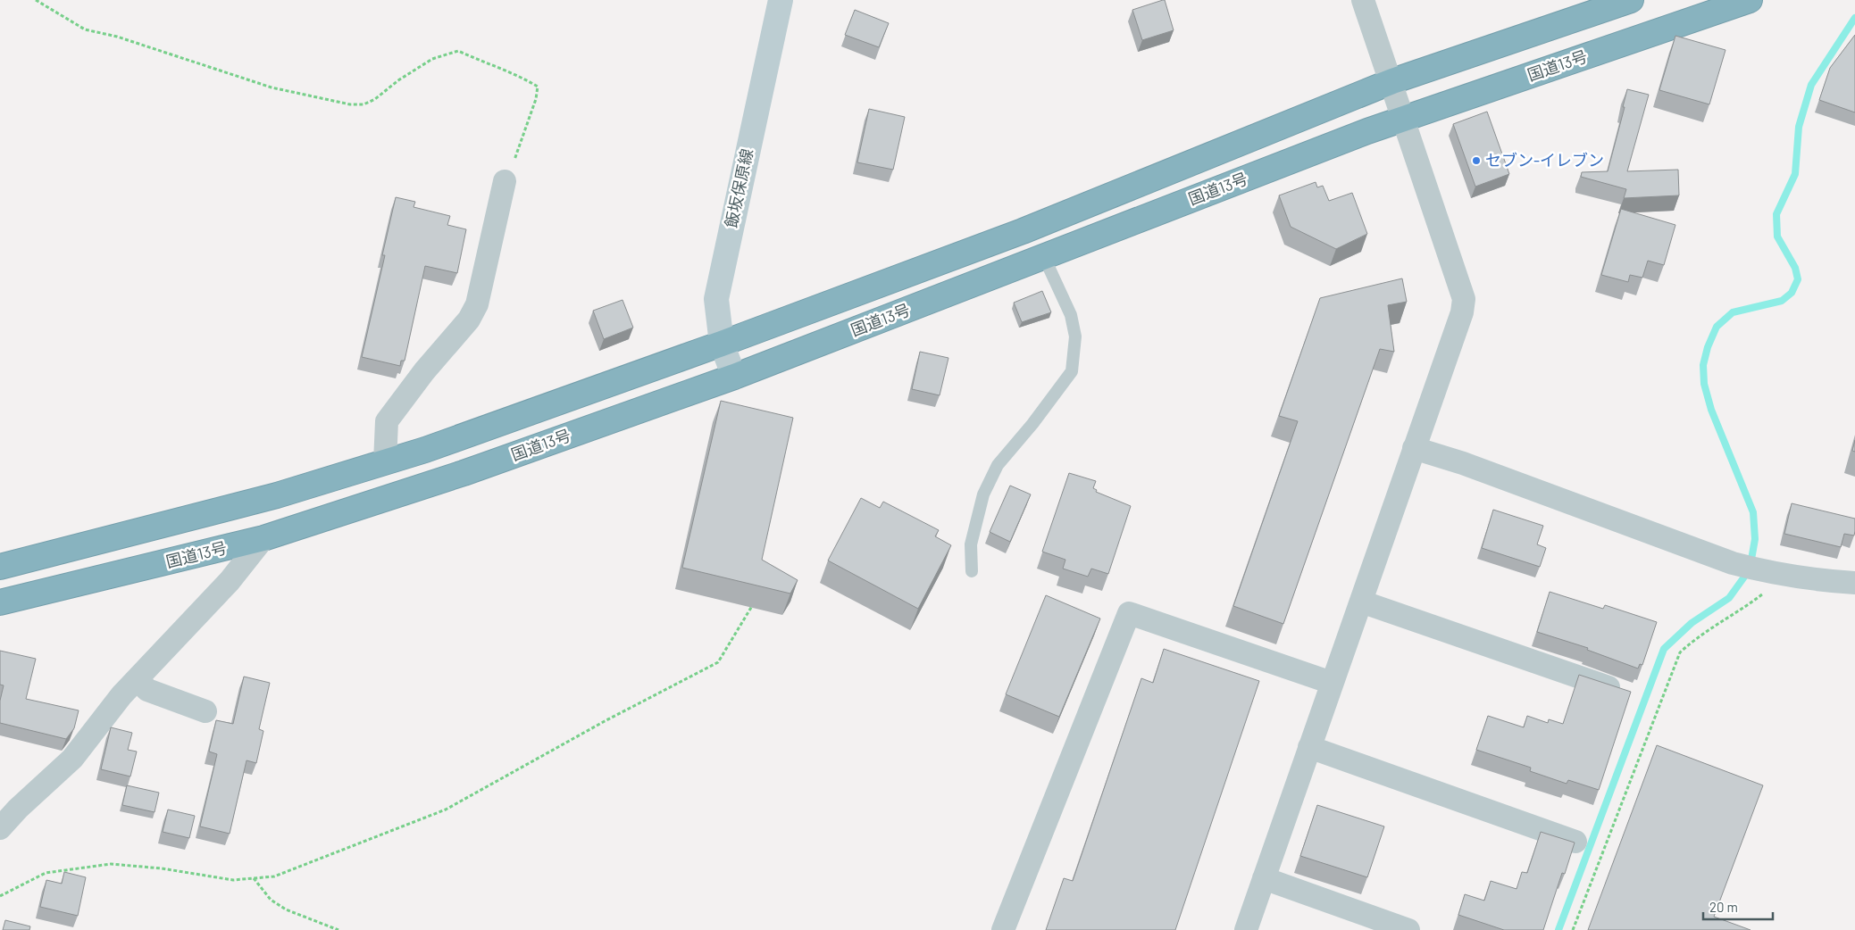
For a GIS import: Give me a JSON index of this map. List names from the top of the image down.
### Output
{
  "streets": {
    "highway": ["国道13号"],
    "main road": ["飯坂保原線"]
  },
  "crossings": [
    ["国道13号", "飯坂保原線"]
  ],
  "places": ["セブン-イレブン"],
  "scale_bar": "20 m"
}
